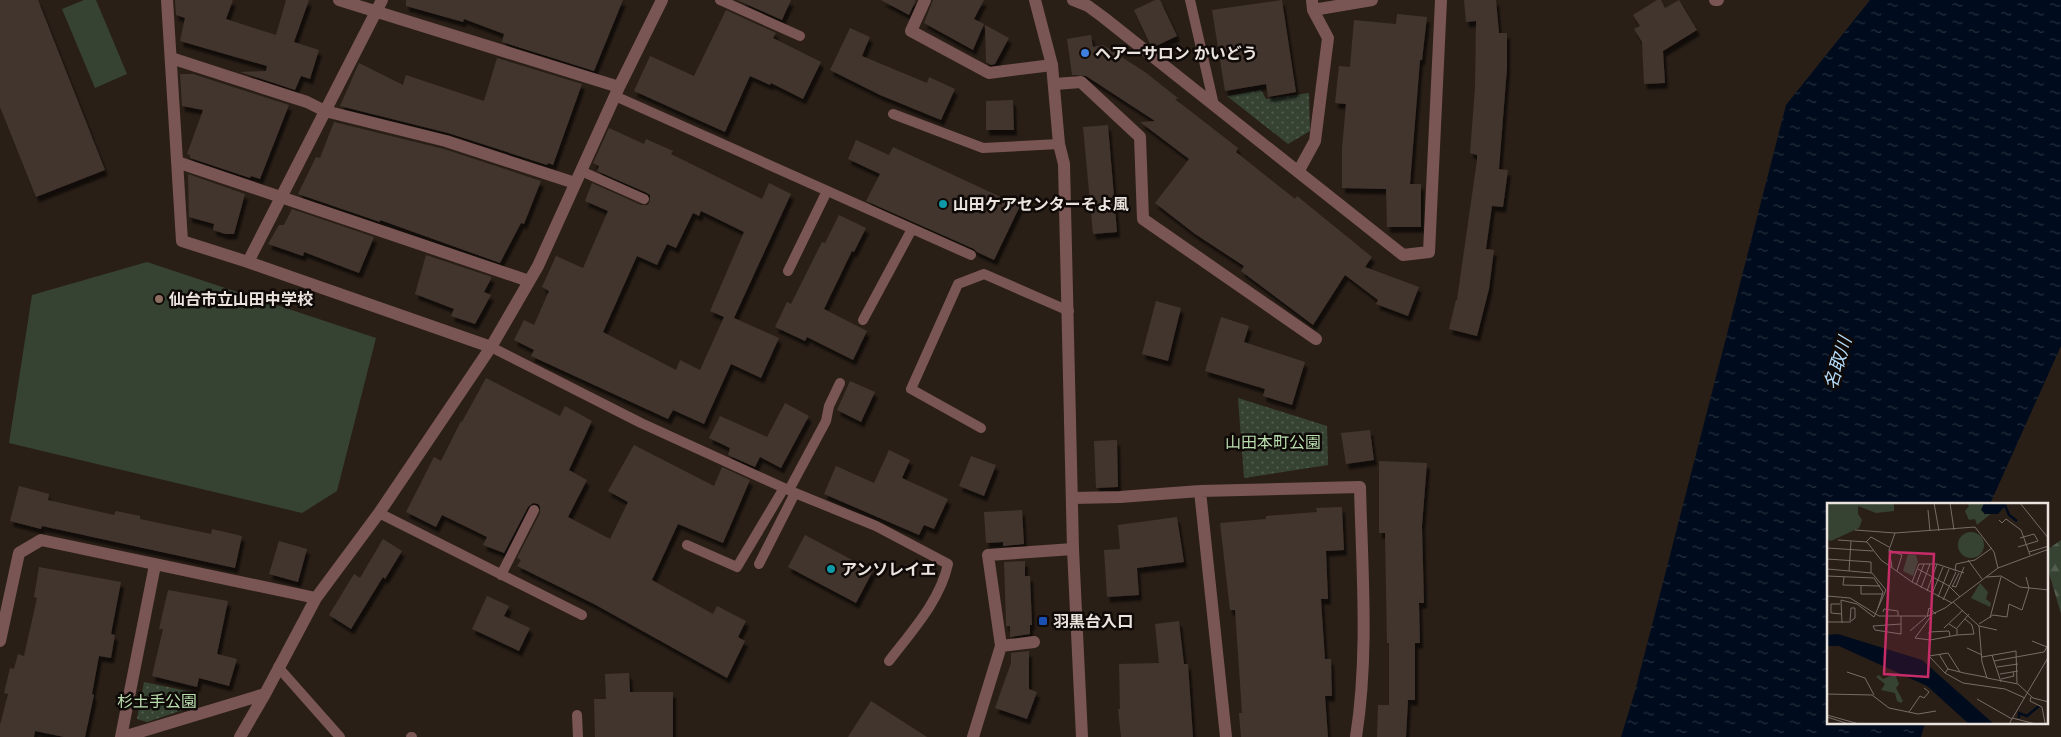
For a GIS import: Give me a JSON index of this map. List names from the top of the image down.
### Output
{
  "water": ["名取川"],
  "parks": ["山田本町公園", "杉土手公園"],
  "places": {
    "other": [
      "ヘアーサロン かいどう",
      "山田ケアセンターそよ風",
      "仙台市立山田中学校",
      "アンソレイエ"
    ],
    "transit": ["羽黒台入口"]
  }
}
